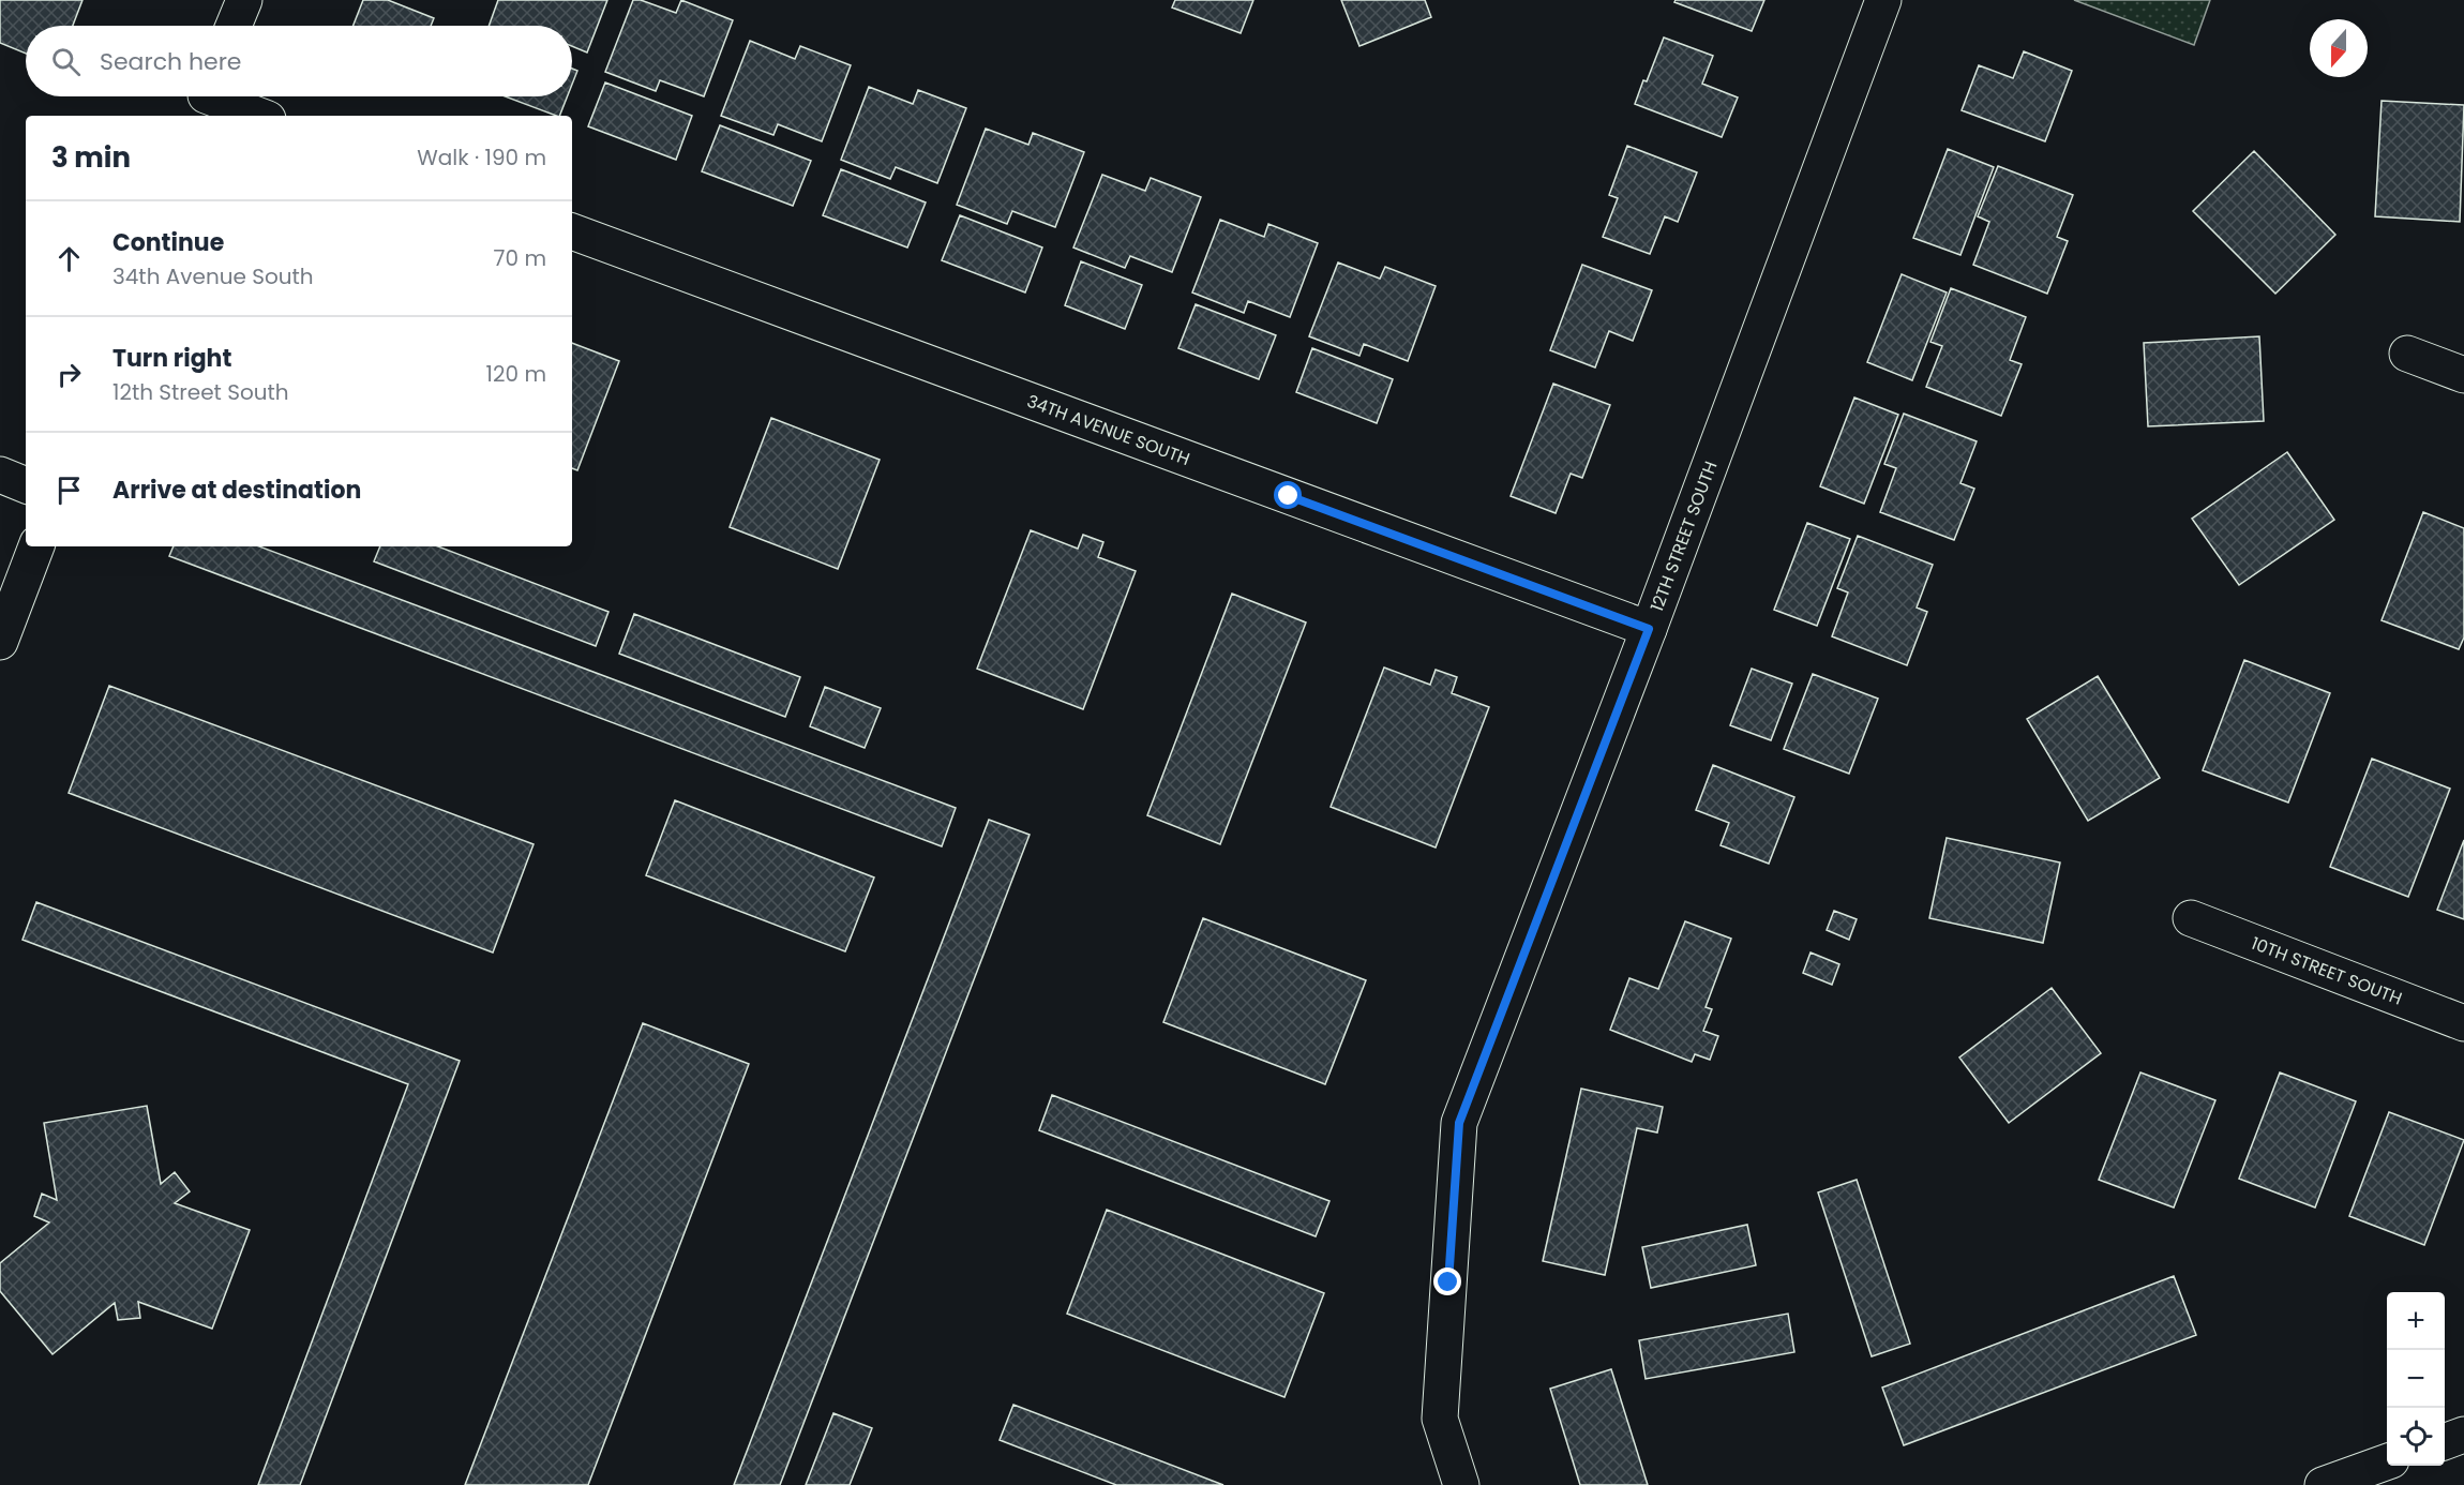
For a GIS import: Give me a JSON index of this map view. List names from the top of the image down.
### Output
{
  "streets": {
    "street": ["34TH AVENUE SOUTH", "12TH STREET SOUTH", "10TH STREET SOUTH"]
  },
  "crossings": [
    ["34TH AVENUE SOUTH", "12TH STREET SOUTH"]
  ],
  "north": "bottom",
  "page": {
    "search": "Search here",
    "heading": ["3 min", "Walk · 190 m"],
    "list": [
      ["Continue", "34th Avenue South", "70 m"],
      ["Turn right", "12th Street South", "120 m"],
      "Arrive at destination"
    ],
    "map_buttons": ["+", "−"]
  }
}
